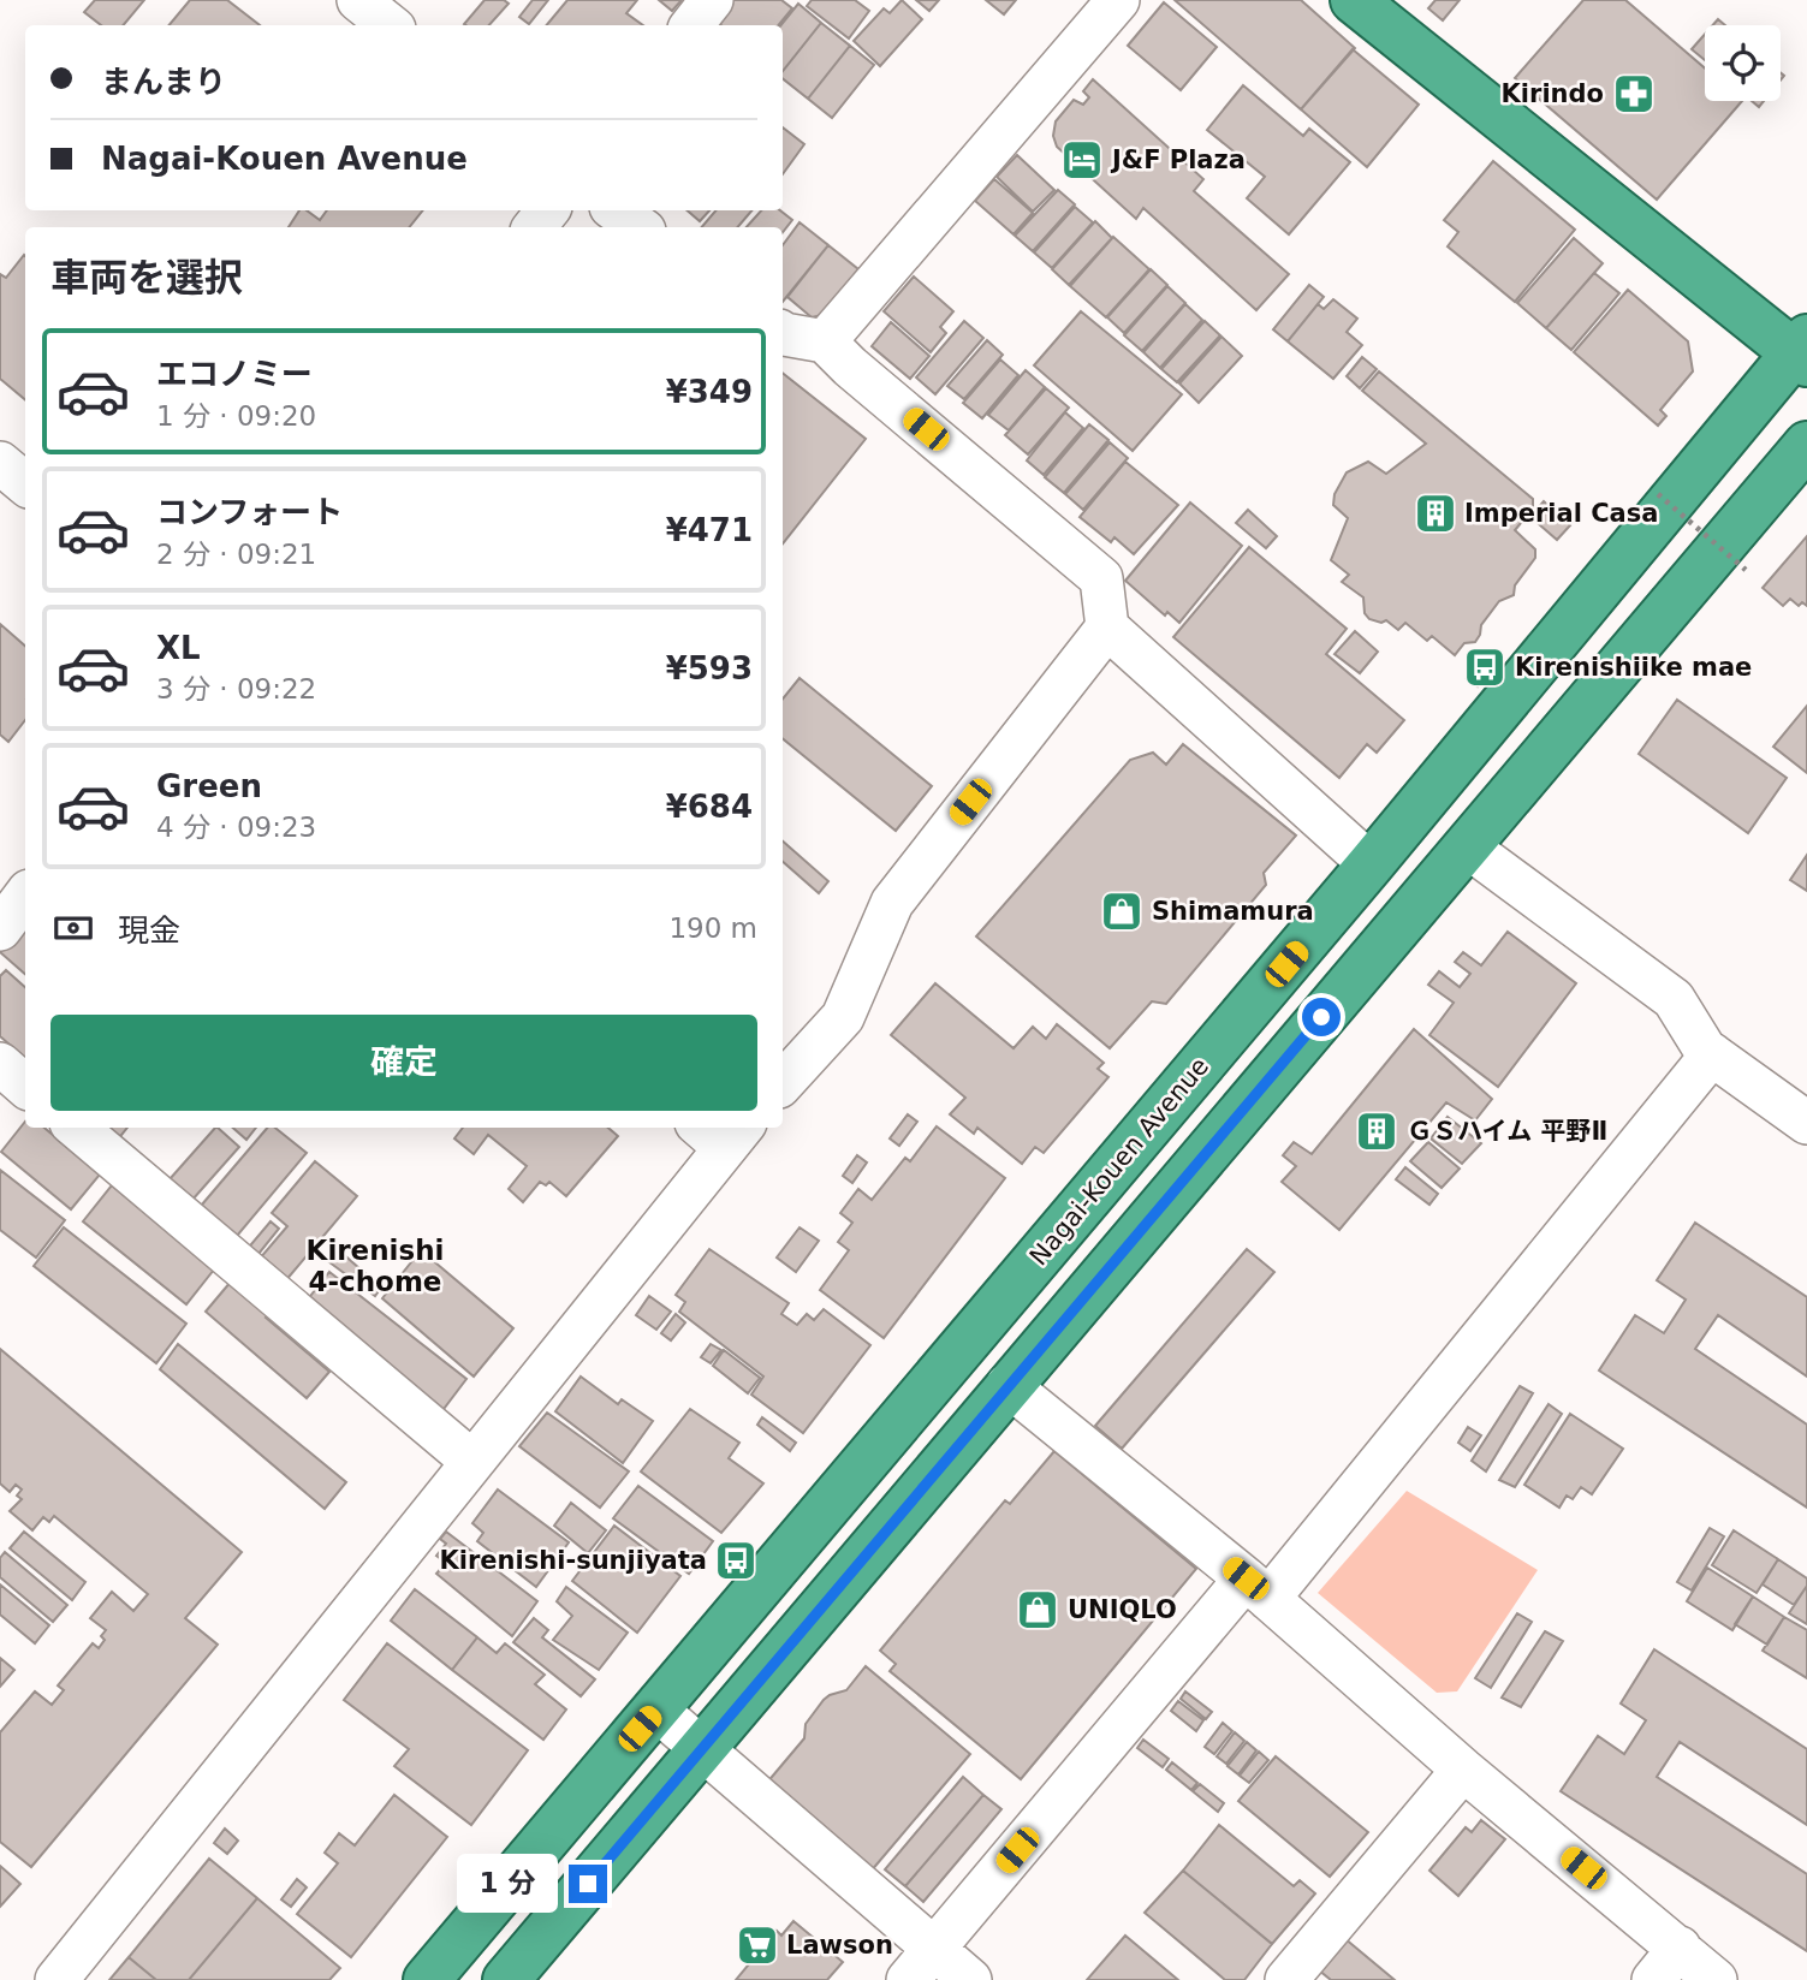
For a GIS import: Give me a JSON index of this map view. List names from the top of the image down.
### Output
{
  "streets": {
    "highway": ["Nagai-Kouen Avenue"]
  },
  "districts": ["Kirenishi 4-chome"],
  "places": {
    "pharmacy": ["Kirindo"],
    "hotel": ["J&F Plaza"],
    "building": ["Imperial Casa", "ＧＳハイム 平野Ⅱ"],
    "bus stop": ["Kirenishiike mae", "Kirenishi-sunjiyata"],
    "shop": ["Shimamura", "UNIQLO"],
    "supermarket": ["Lawson"]
  },
  "page": {
    "banner": ["まんまり", "Nagai-Kouen Avenue"],
    "heading": "車両を選択",
    "list": [
      {
        "name": "エコノミー",
        "note": "1 分 · 09:20",
        "value": "¥349"
      },
      {
        "name": "コンフォート",
        "note": "2 分 · 09:21",
        "value": "¥471"
      },
      {
        "name": "XL",
        "note": "3 分 · 09:22",
        "value": "¥593"
      },
      {
        "name": "Green",
        "note": "4 分 · 09:23",
        "value": "¥684"
      }
    ],
    "pay": ["現金", "190 m"],
    "buttons": "確定",
    "bubble": "1 分"
  }
}
